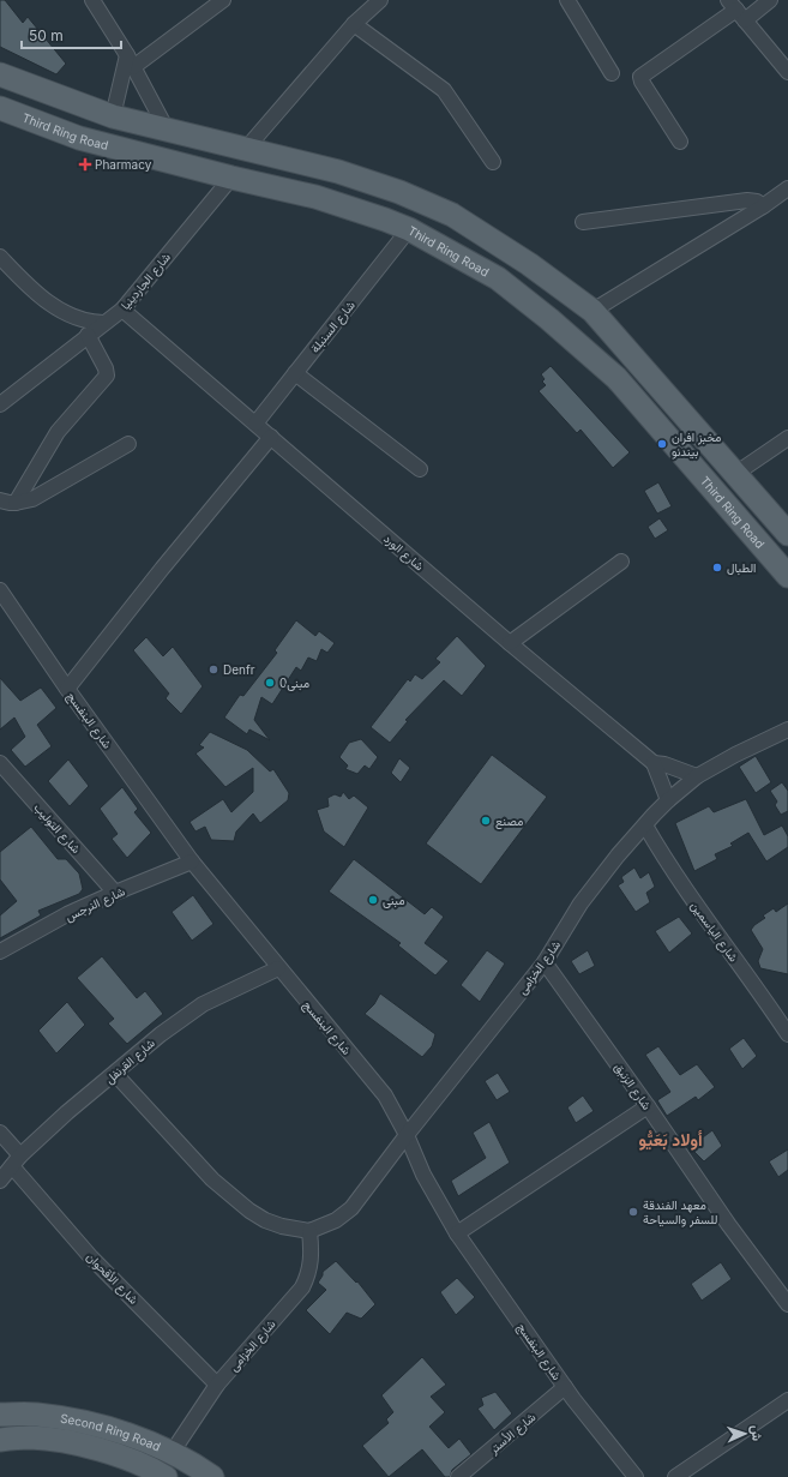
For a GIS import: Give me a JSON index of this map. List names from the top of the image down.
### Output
{
  "streets": {
    "main road": ["Third Ring Road", "Second Ring Road"],
    "street": [
      "شارع الجاردينيا",
      "شارع السنبلة",
      "شارع الورد",
      "شارع البنفسج",
      "شارع التوليب",
      "شارع النرجس",
      "شارع الياسمين",
      "شارع الخزامى",
      "شارع القرنفل",
      "شارع الزنبق",
      "شارع الأقحوان",
      "شارع الأستر"
    ]
  },
  "crossings": [
    ["Third Ring Road", "شارع الجاردينيا"],
    ["Third Ring Road", "شارع السنبلة"],
    ["شارع الجاردينيا", "شارع الورد"],
    ["شارع السنبلة", "شارع الورد"],
    ["شارع الورد", "شارع الخزامى"],
    ["شارع البنفسج", "شارع النرجس"],
    ["شارع البنفسج", "شارع الخزامى"],
    ["شارع البنفسج", "شارع القرنفل"],
    ["شارع البنفسج", "شارع الأستر"],
    ["شارع التوليب", "شارع النرجس"],
    ["شارع الياسمين", "شارع الخزامى"],
    ["شارع الخزامى", "شارع الزنبق"],
    ["شارع الخزامى", "شارع الأقحوان"],
    ["شارع الخزامى", "Second Ring Road"],
    ["شارع القرنفل", "شارع الأقحوان"]
  ],
  "districts": ["أولاد بَعَيُّو"],
  "places": {
    "health": ["Pharmacy"],
    "other": [
      "مخبز افران بيندنو",
      "الطبال",
      "Denfr",
      "مبنى0",
      "مصنع",
      "مبنى",
      "معهد الفندقة للسفر والسياحة"
    ]
  },
  "scale_bar": "50 m",
  "north": "right"
}
